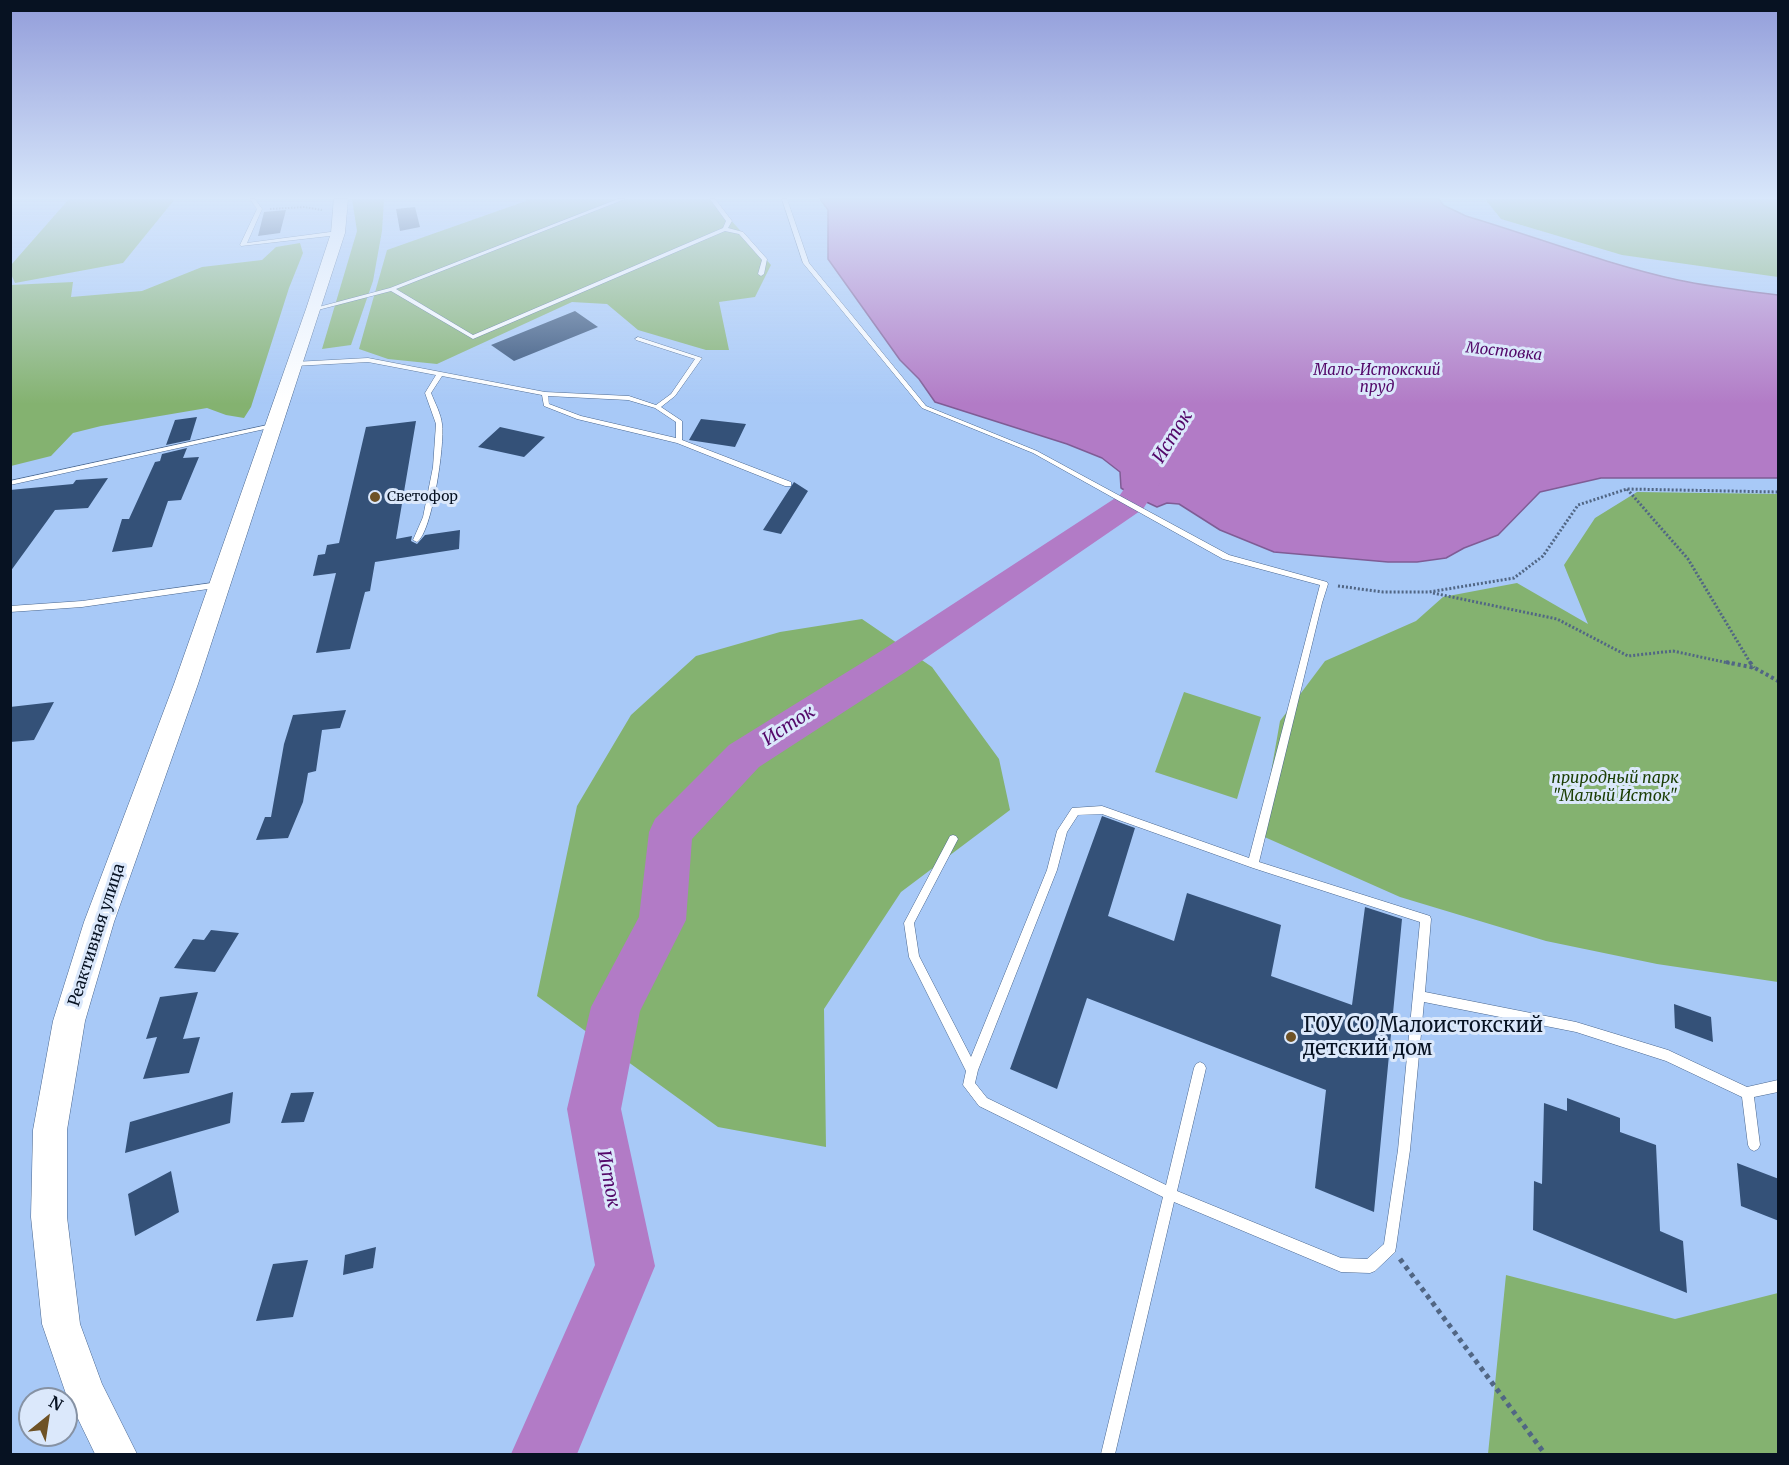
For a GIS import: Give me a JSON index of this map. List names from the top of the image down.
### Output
{
  "streets": {
    "main road": ["Реактивная улица"]
  },
  "water": ["Мостовка", "Мало-Истокский пруд", "Исток"],
  "parks": ["природный парк \"Малый Исток\""],
  "places": ["Светофор", "ГОУ СО Малоистокский детский дом"],
  "north": "top right"
}
